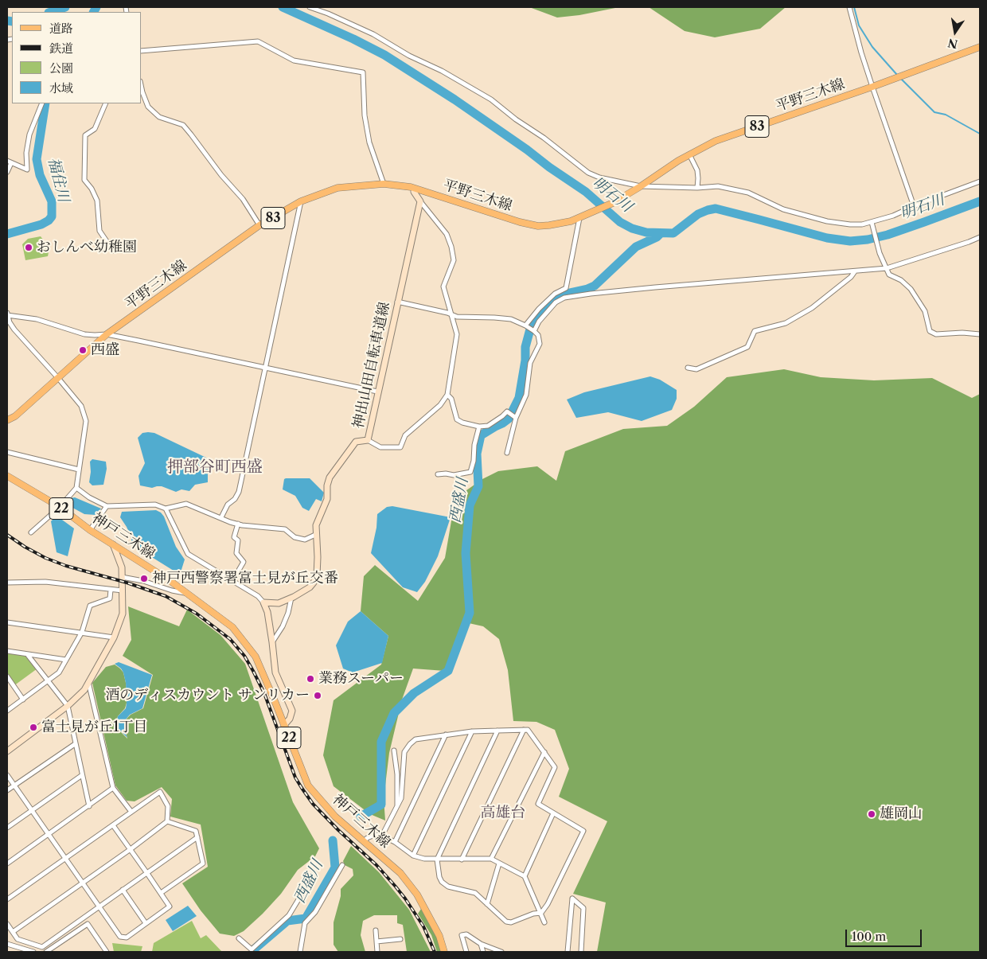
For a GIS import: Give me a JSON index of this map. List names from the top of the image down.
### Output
{
  "streets": {
    "main road": [
      "平野三木線",
      "83",
      "神出山田自転車道線",
      "22",
      "神戸三木線"
    ]
  },
  "districts": ["押部谷町西盛", "高雄台"],
  "water": ["福住川", "明石川", "西盛川"],
  "places": [
    "おしんべ幼稚園",
    "西盛",
    "神戸西警察署富士見が丘交番",
    "業務スーパー",
    "酒のディスカウント サンリカー",
    "富士見が丘1丁目",
    "雄岡山"
  ],
  "legend": [
    "道路",
    "鉄道",
    "公園",
    "水域"
  ],
  "scale_bar": "100 m",
  "north": "bottom"
}
